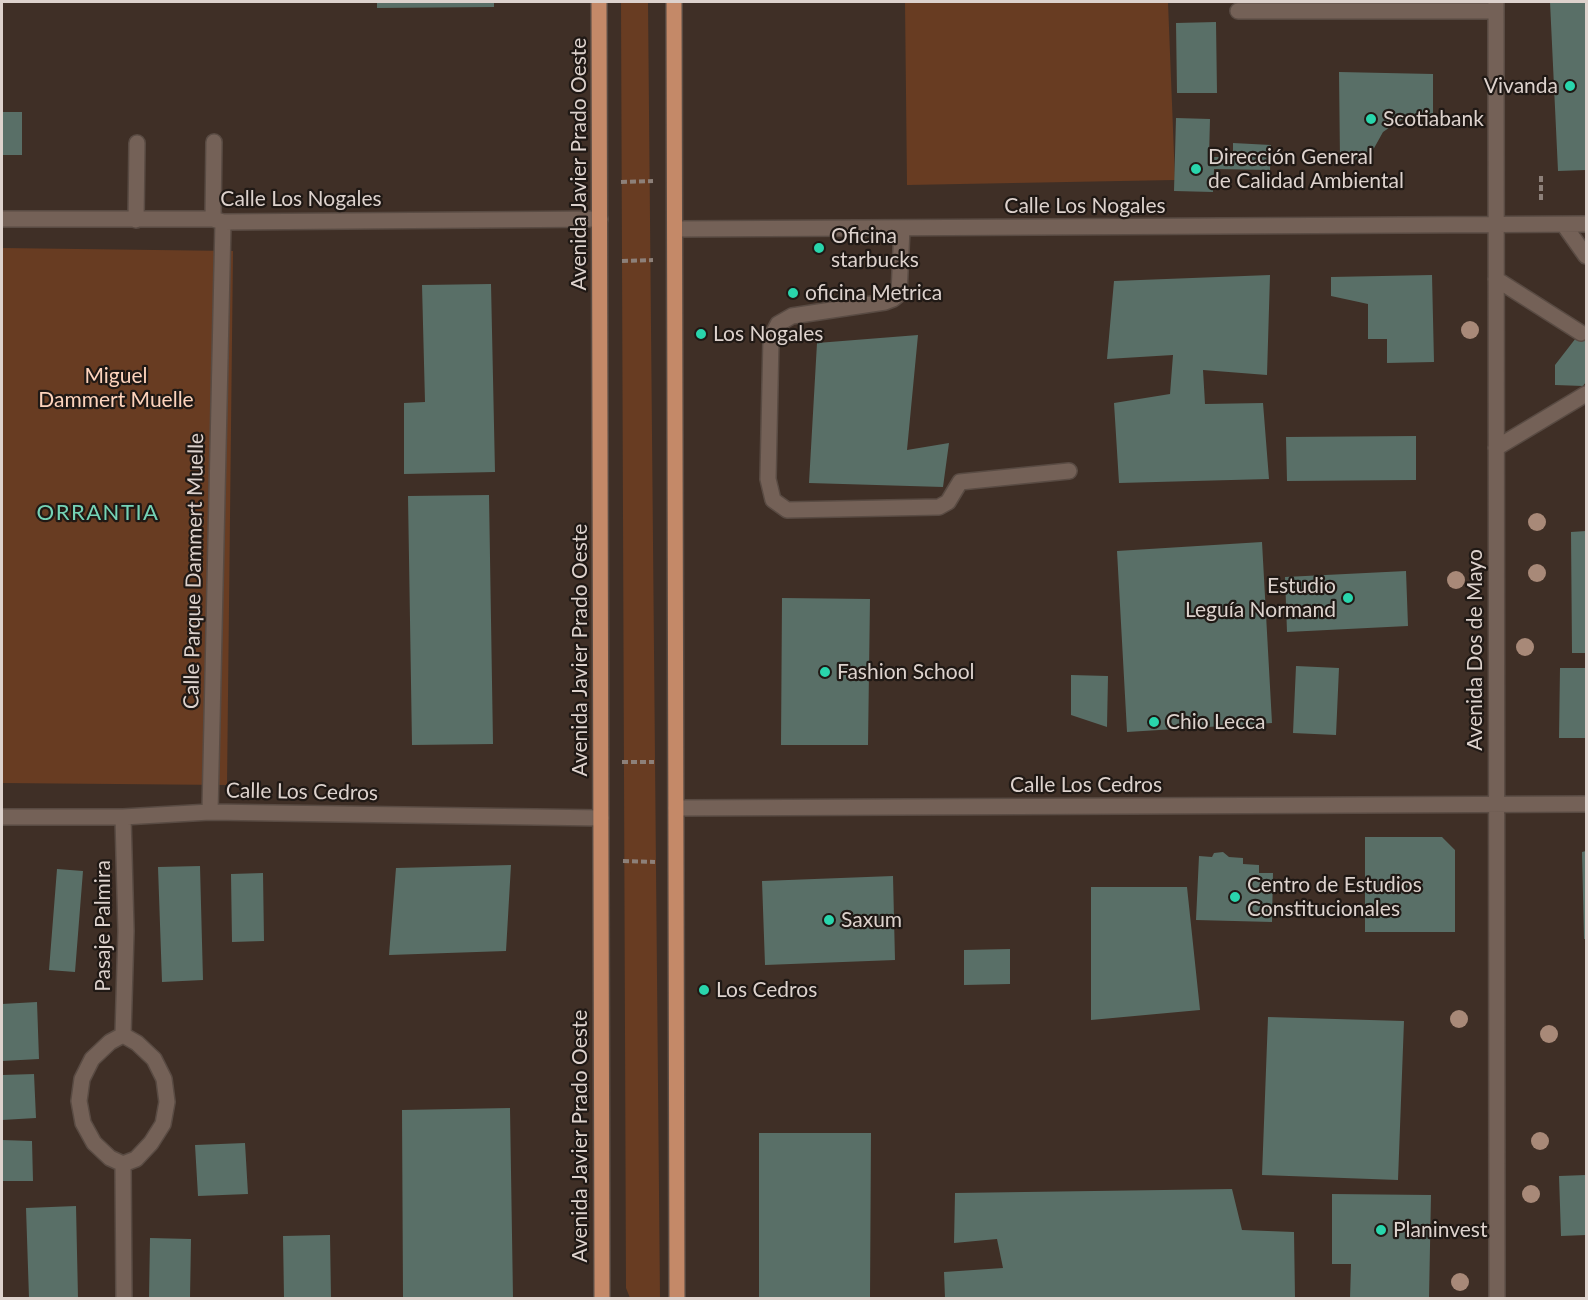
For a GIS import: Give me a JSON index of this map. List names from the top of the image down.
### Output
{
  "streets": {
    "main road": ["Avenida Javier Prado Oeste"],
    "street": [
      "Calle Los Nogales",
      "Calle Parque Dammert Muelle",
      "Avenida Dos de Mayo",
      "Calle Los Cedros",
      "Pasaje Palmira"
    ]
  },
  "crossings": [
    ["Avenida Javier Prado Oeste", "Calle Los Nogales"],
    ["Avenida Javier Prado Oeste", "Calle Los Cedros"],
    ["Calle Los Nogales", "Calle Parque Dammert Muelle"],
    ["Calle Los Nogales", "Avenida Dos de Mayo"],
    ["Calle Parque Dammert Muelle", "Calle Los Cedros"],
    ["Avenida Dos de Mayo", "Calle Los Cedros"],
    ["Calle Los Cedros", "Pasaje Palmira"]
  ],
  "districts": ["ORRANTIA"],
  "parks": ["Miguel Dammert Muelle"],
  "places": [
    "Vivanda",
    "Scotiabank",
    "Dirección General de Calidad Ambiental",
    "Oficina starbucks",
    "oficina Metrica",
    "Los Nogales",
    "Estudio Leguía Normand",
    "Fashion School",
    "Chio Lecca",
    "Centro de Estudios Constitucionales",
    "Saxum",
    "Los Cedros",
    "Planinvest"
  ]
}
